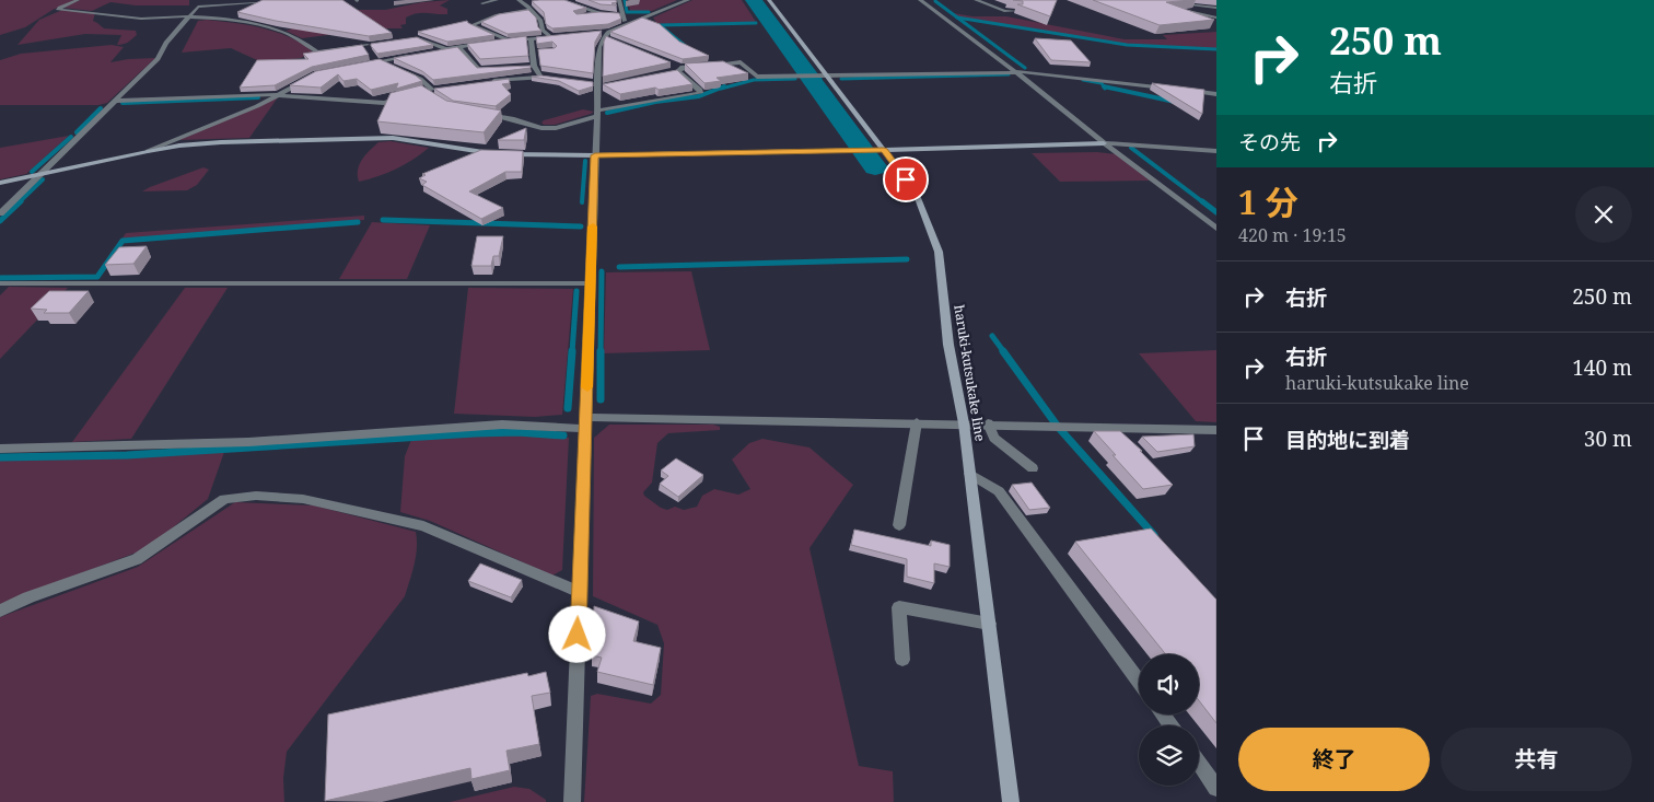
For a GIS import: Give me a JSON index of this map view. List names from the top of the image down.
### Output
{
  "streets": {
    "main road": ["haruki-kutsukake line"]
  },
  "page": {
    "turn": ["250 m", "右折"],
    "then": "その先",
    "heading": ["1 分", "420 m · 19:15"],
    "list": [
      {
        "name": "右折",
        "value": "250 m"
      },
      {
        "name": "右折",
        "note": "haruki-kutsukake line",
        "value": "140 m"
      },
      {
        "name": "目的地に到着",
        "value": "30 m"
      }
    ],
    "buttons": ["終了", "共有"]
  }
}
